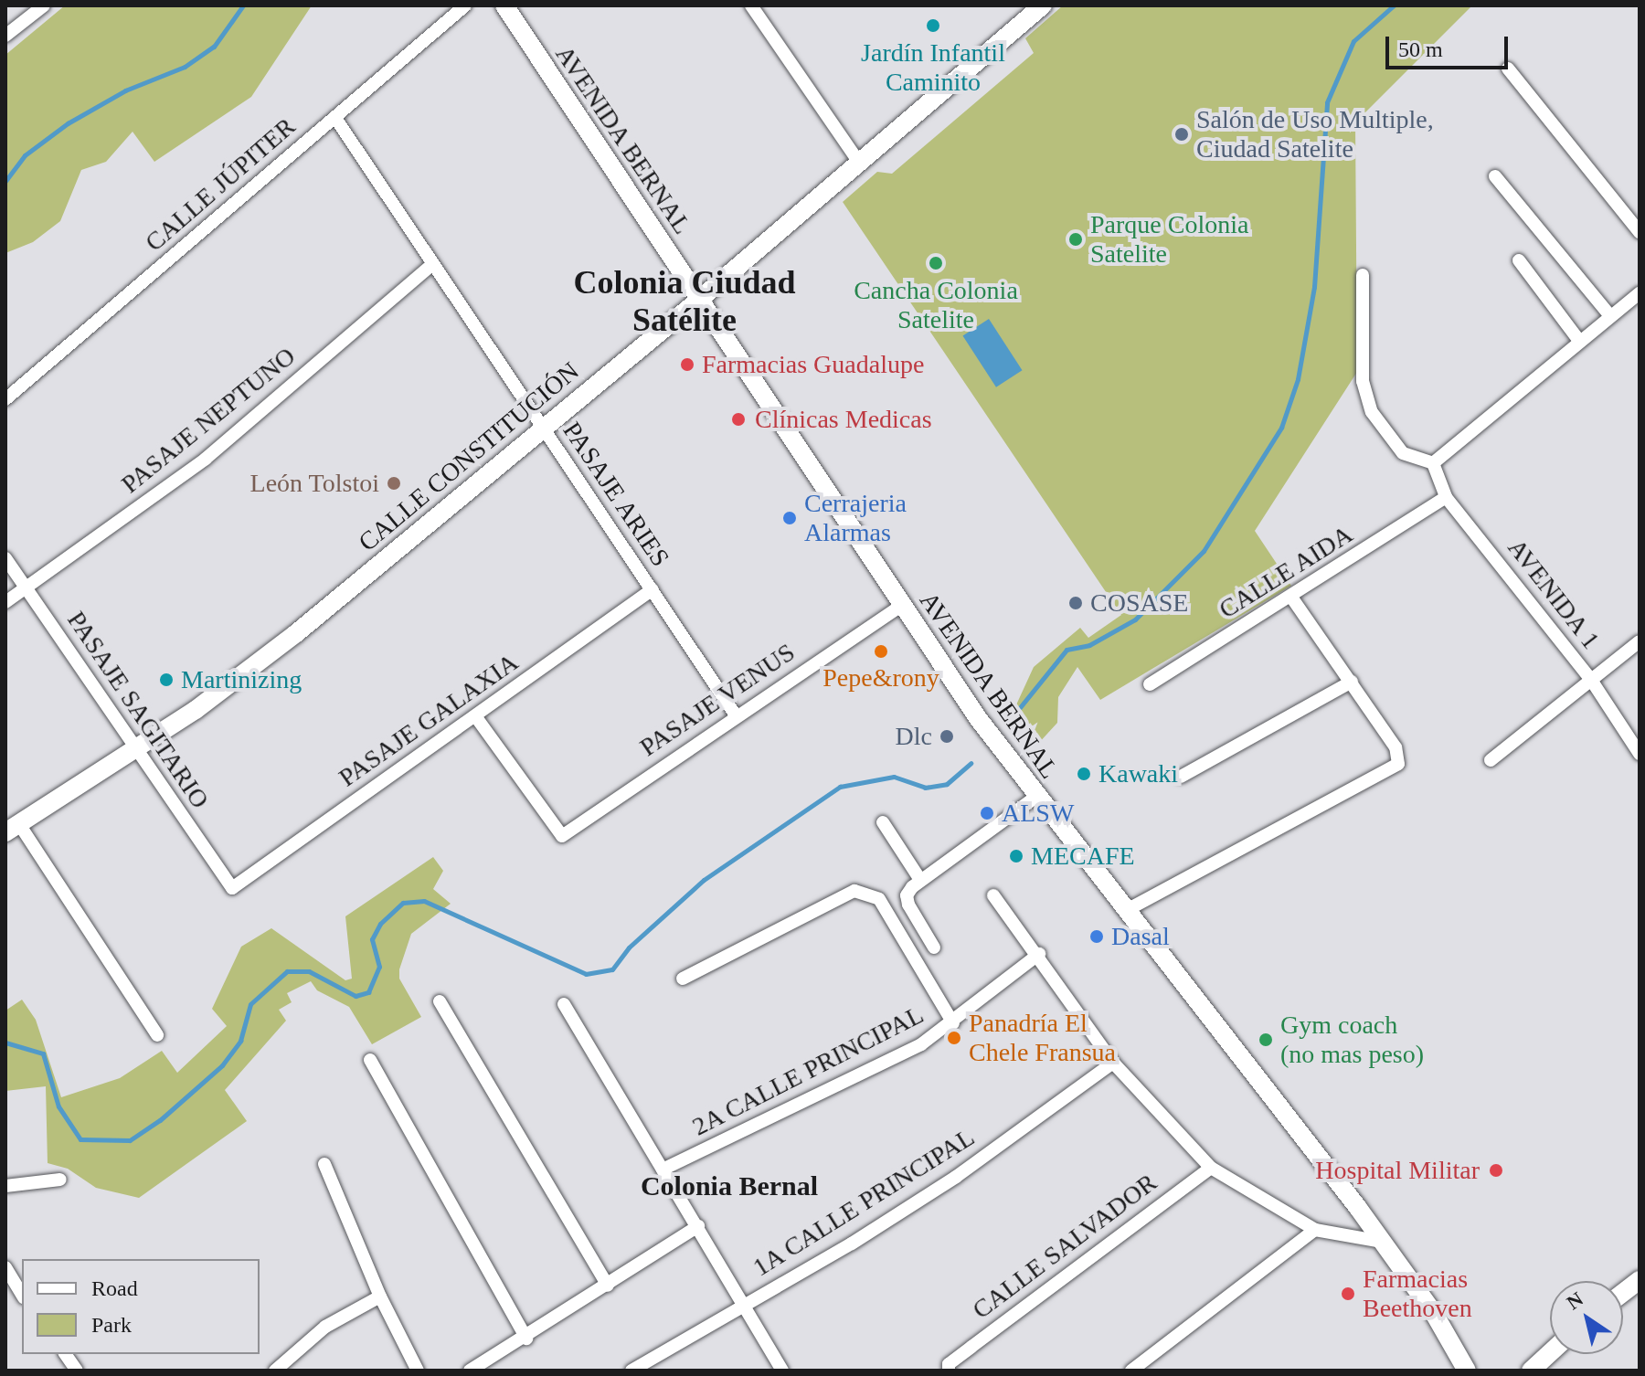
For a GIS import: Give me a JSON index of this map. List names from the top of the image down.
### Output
{
  "streets": {
    "main road": ["AVENIDA BERNAL", "CALLE CONSTITUCIÓN"],
    "street": [
      "CALLE JÚPITER",
      "PASAJE NEPTUNO",
      "PASAJE ARIES",
      "CALLE AIDA",
      "AVENIDA 1",
      "PASAJE VENUS",
      "PASAJE SAGITARIO",
      "PASAJE GALAXIA",
      "2A CALLE PRINCIPAL",
      "1A CALLE PRINCIPAL",
      "CALLE SALVADOR"
    ]
  },
  "crossings": [
    ["AVENIDA BERNAL", "CALLE CONSTITUCIÓN"],
    ["AVENIDA BERNAL", "PASAJE VENUS"],
    ["CALLE JÚPITER", "PASAJE ARIES"],
    ["PASAJE NEPTUNO", "PASAJE ARIES"],
    ["PASAJE NEPTUNO", "PASAJE SAGITARIO"],
    ["CALLE CONSTITUCIÓN", "PASAJE ARIES"],
    ["CALLE CONSTITUCIÓN", "PASAJE SAGITARIO"],
    ["PASAJE ARIES", "PASAJE VENUS"],
    ["PASAJE ARIES", "PASAJE GALAXIA"],
    ["CALLE AIDA", "AVENIDA 1"],
    ["PASAJE VENUS", "PASAJE GALAXIA"],
    ["PASAJE SAGITARIO", "PASAJE GALAXIA"]
  ],
  "districts": ["Colonia Ciudad Satélite", "Colonia Bernal"],
  "places": [
    "Jardín Infantil Caminito",
    "Salón de Uso Multiple, Ciudad Satelite",
    "Parque Colonia Satelite",
    "Cancha Colonia Satelite",
    "Farmacias Guadalupe",
    "Clínicas Medicas",
    "León Tolstoi",
    "Cerrajeria Alarmas",
    "COSASE",
    "Pepe&rony",
    "Martinizing",
    "Dlc",
    "Kawaki",
    "ALSW",
    "MECAFE",
    "Dasal",
    "Panadría El Chele Fransua",
    "Gym coach (no mas peso)",
    "Hospital Militar",
    "Farmacias Beethoven"
  ],
  "legend": ["Road", "Park"],
  "scale_bar": "50 m",
  "north": "top left"
}
